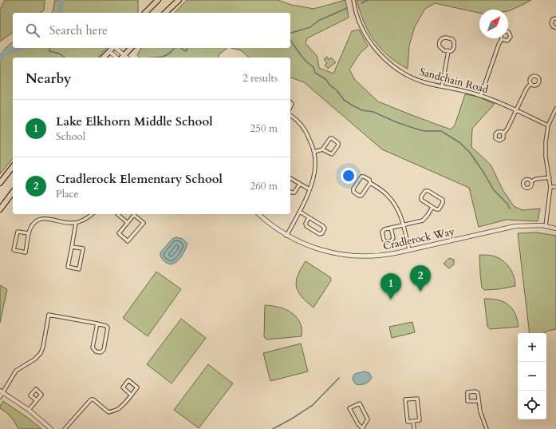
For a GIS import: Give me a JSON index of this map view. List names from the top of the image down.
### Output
{
  "streets": {
    "street": ["Sandchain Road", "Cradlerock Way"]
  },
  "north": "top right",
  "page": {
    "search": "Search here",
    "heading": ["Nearby", "2 results"],
    "list": [
      {
        "mark": "1",
        "name": "Lake Elkhorn Middle School",
        "note": "School",
        "value": "250 m"
      },
      {
        "mark": "2",
        "name": "Cradlerock Elementary School",
        "note": "Place",
        "value": "260 m"
      }
    ],
    "pins": ["2", "1"],
    "map_buttons": ["+", "−"]
  }
}
